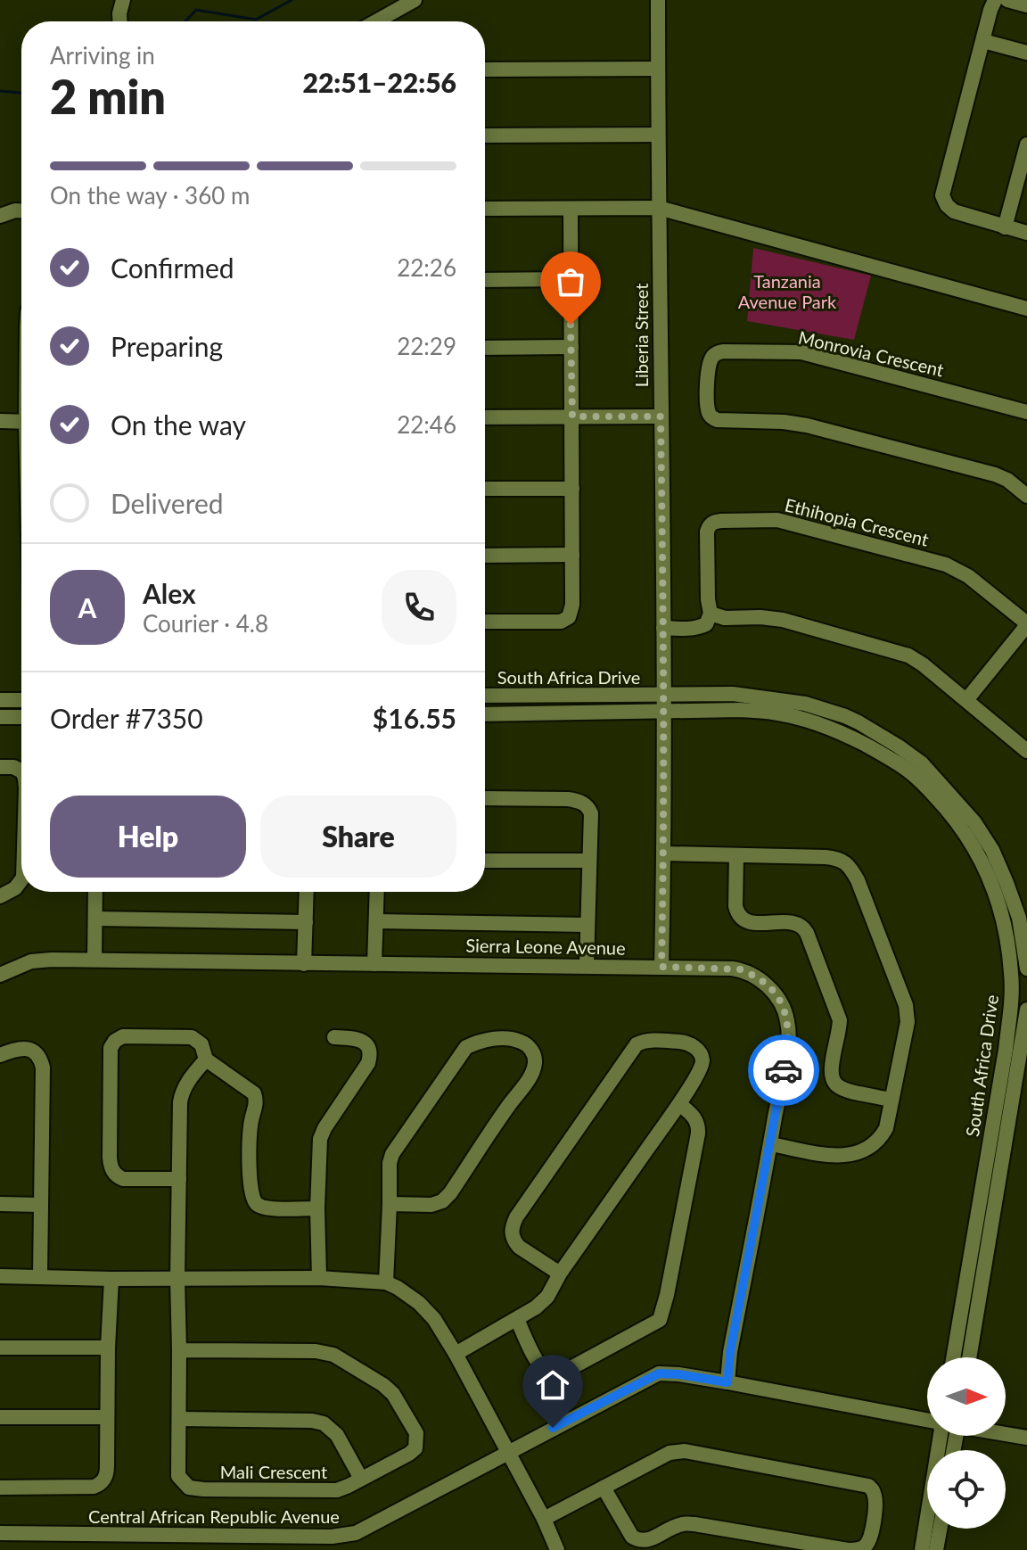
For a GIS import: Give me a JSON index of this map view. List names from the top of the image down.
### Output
{
  "streets": {
    "street": [
      "Liberia Street",
      "Monrovia Crescent",
      "Ethihopia Crescent",
      "South Africa Drive",
      "Sierra Leone Avenue",
      "Mali Crescent",
      "Central African Republic Avenue"
    ]
  },
  "crossings": [
    ["Liberia Street", "South Africa Drive"],
    ["Liberia Street", "Sierra Leone Avenue"],
    ["Sierra Leone Avenue", "Central African Republic Avenue"]
  ],
  "parks": ["Tanzania Avenue Park"],
  "north": "right",
  "page": {
    "heading": ["2 min", "Arriving in", "22:51–22:56"],
    "panel": [
      "Alex",
      "Courier · 4.8",
      "Order #7350",
      "$16.55"
    ],
    "bar": "On the way · 360 m",
    "list": [
      ["Confirmed", "22:26"],
      ["Preparing", "22:29"],
      ["On the way", "22:46"],
      "Delivered"
    ],
    "round": "A",
    "buttons": ["Help", "Share"]
  }
}
